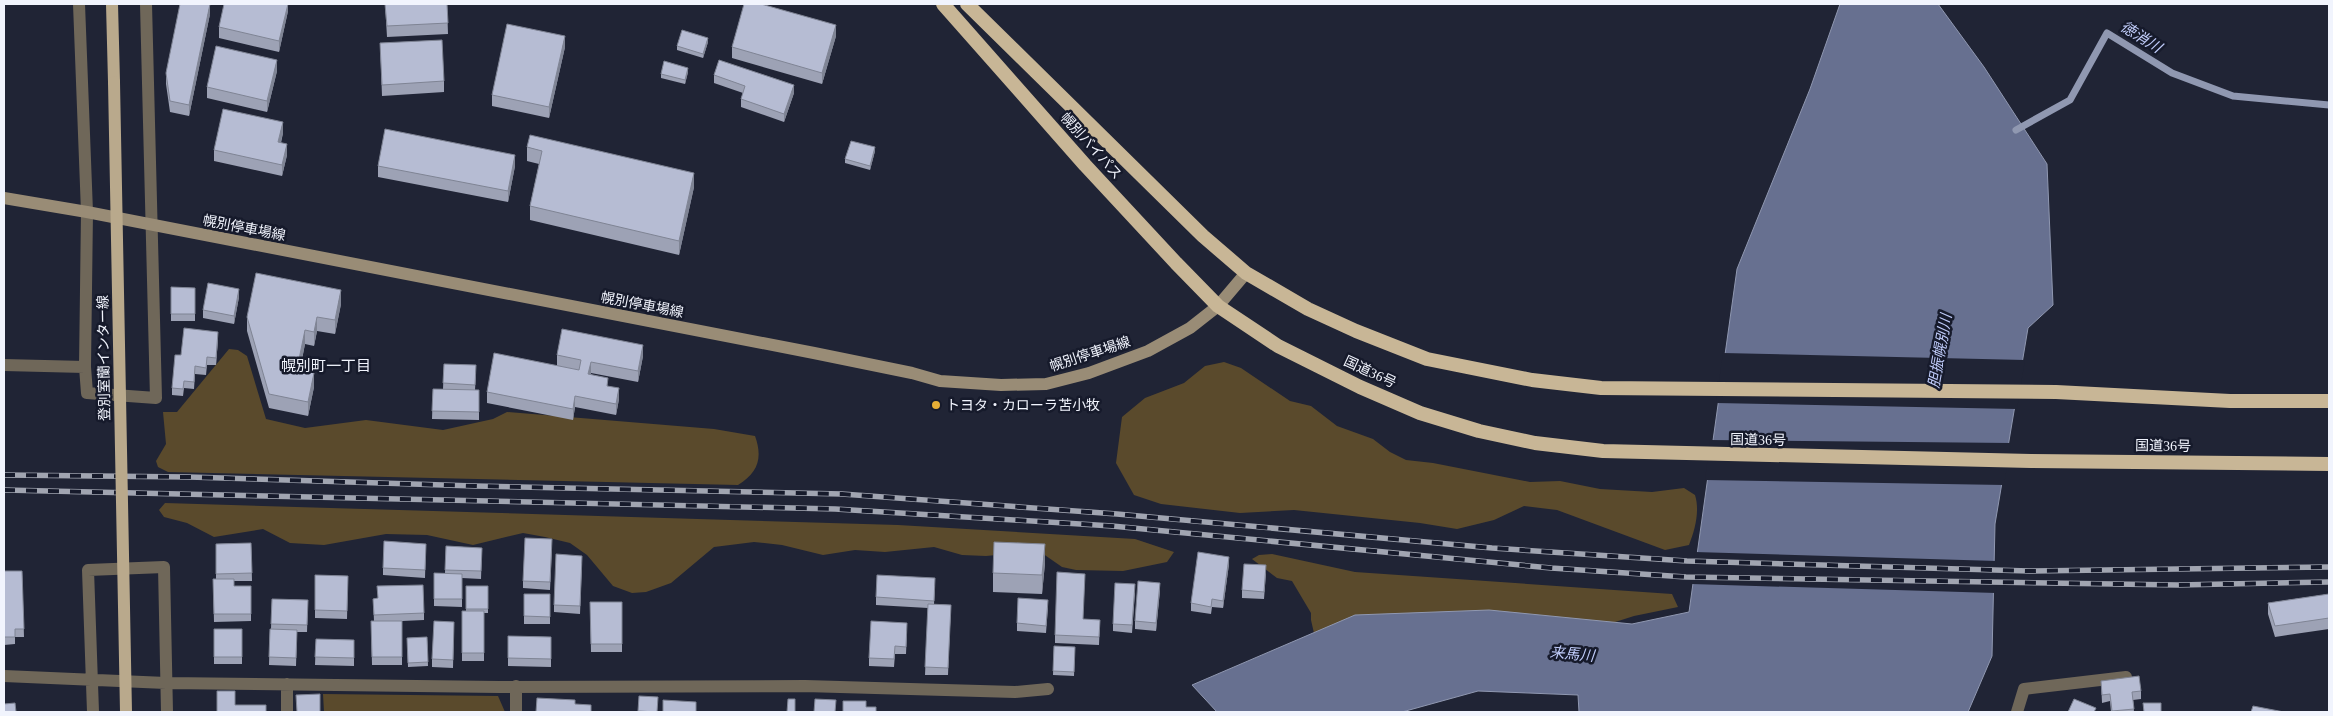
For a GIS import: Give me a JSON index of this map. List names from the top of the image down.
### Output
{
  "streets": {
    "highway": ["幌別バイパス", "国道36号"],
    "main road": ["幌別停車場線", "登別室蘭インター線"]
  },
  "crossings": [
    ["幌別バイパス", "幌別停車場線"],
    ["幌別バイパス", "国道36号"],
    ["幌別停車場線", "国道36号"]
  ],
  "districts": ["幌別町一丁目"],
  "water": ["徳消川", "胆振幌別川", "来馬川"],
  "places": ["トヨタ・カローラ苫小牧"]
}
